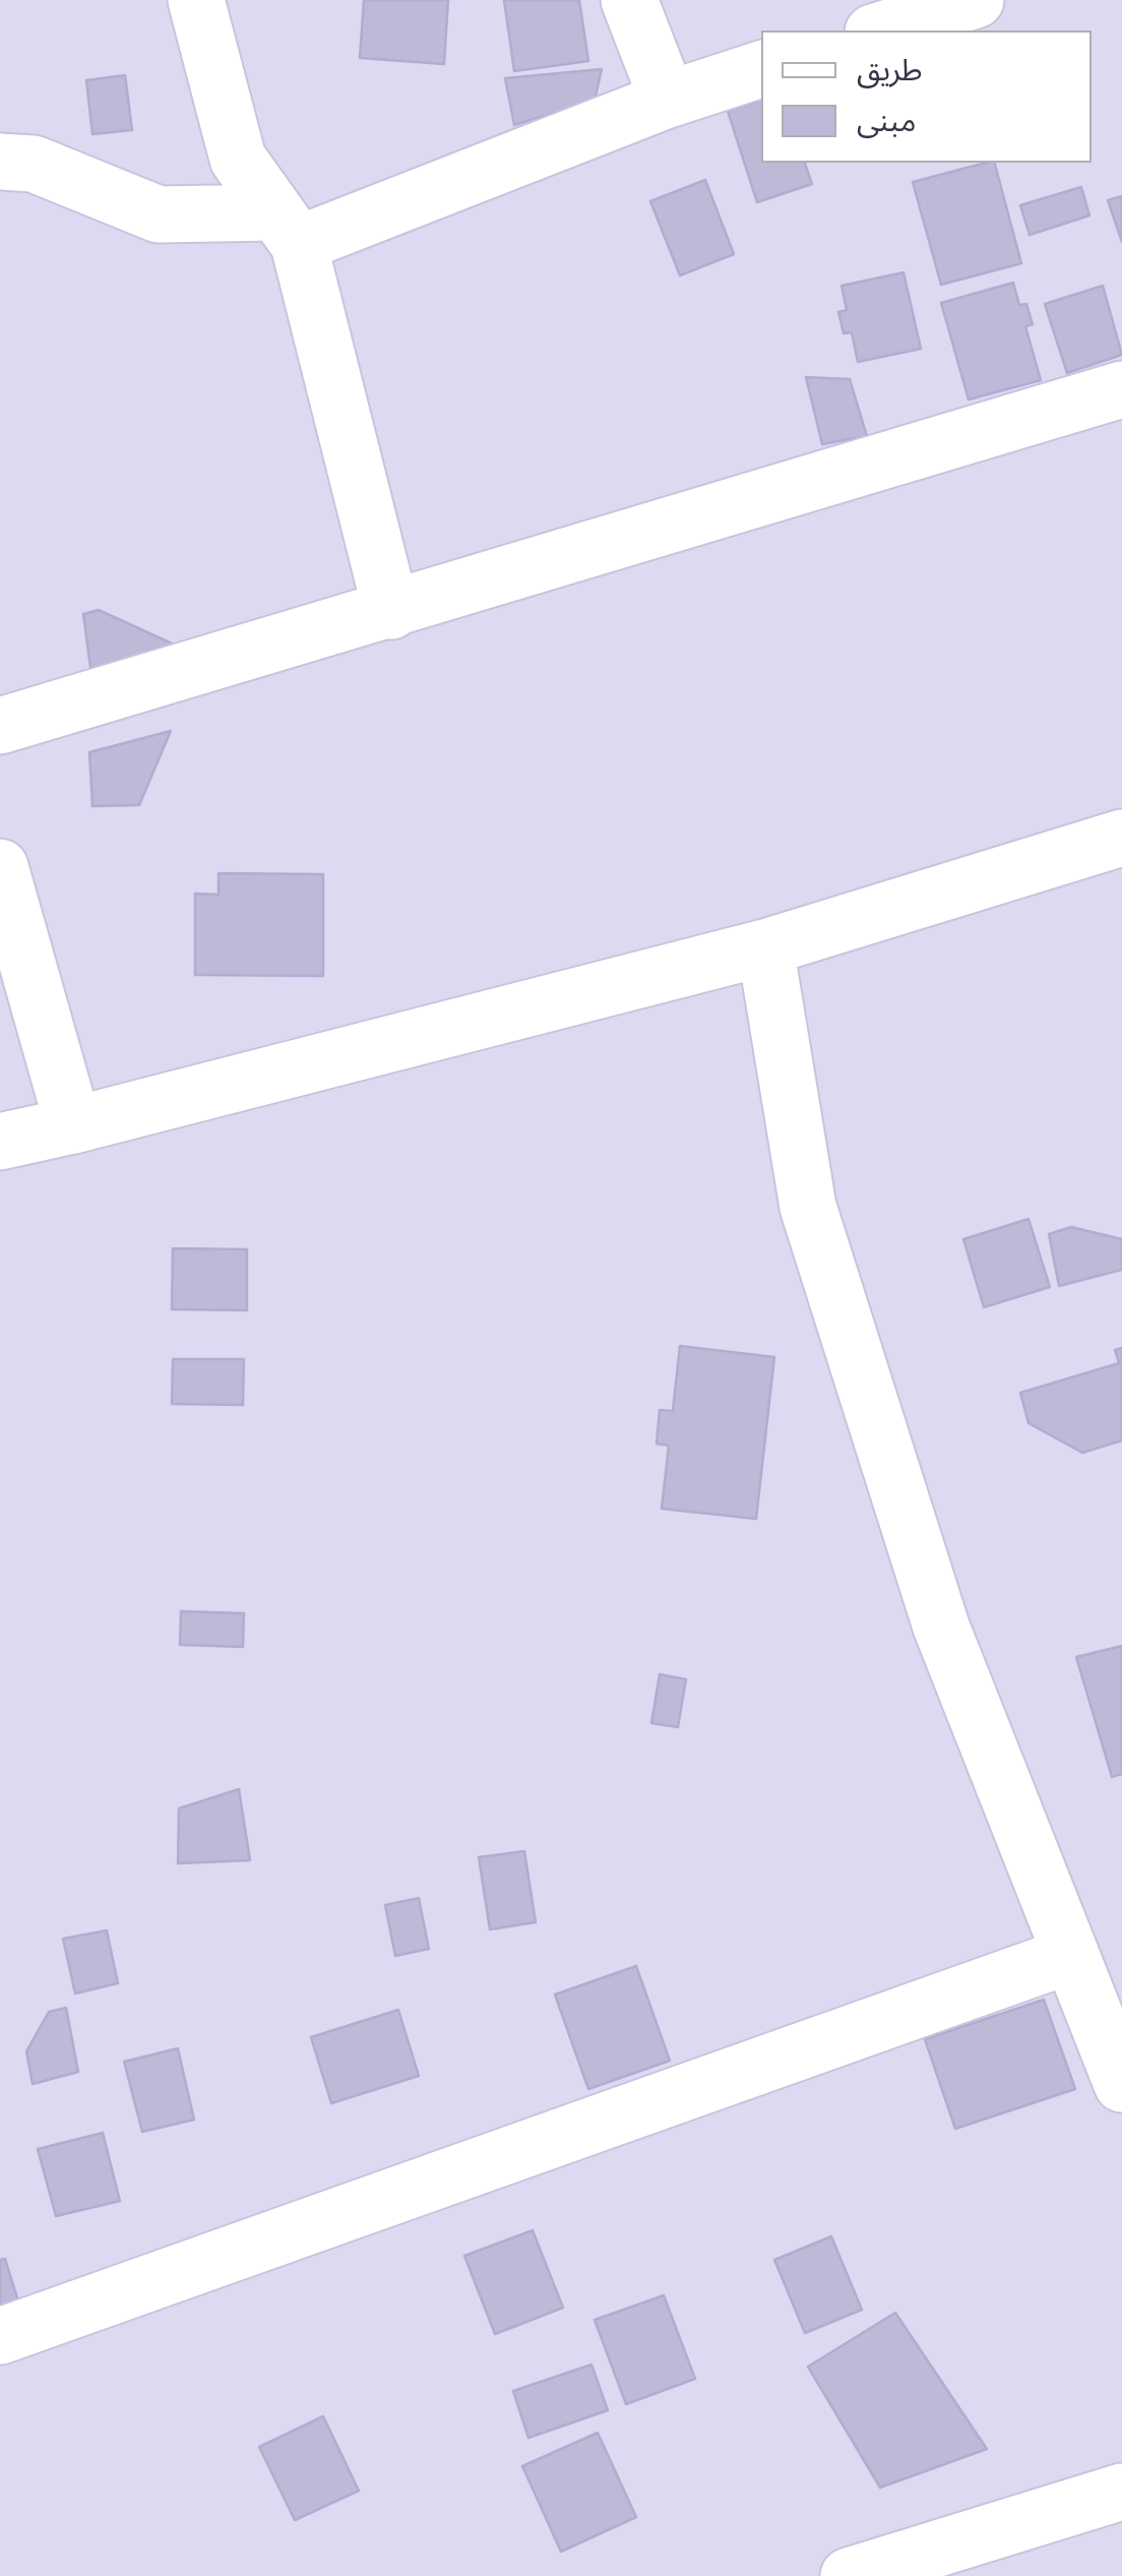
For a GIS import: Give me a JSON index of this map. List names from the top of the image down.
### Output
{
  "legend": ["طريق", "مبنى"]
}
